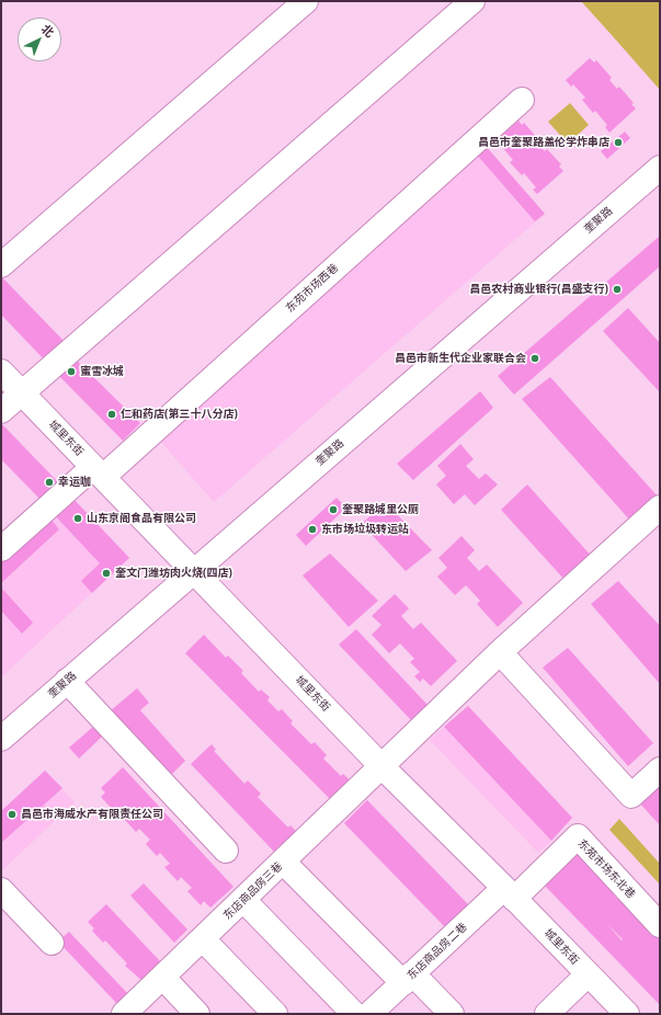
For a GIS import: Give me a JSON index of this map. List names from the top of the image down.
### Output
{
  "streets": {
    "street": [
      "奎聚路",
      "东苑市场西巷",
      "城里东街",
      "东苑市场东北巷",
      "东店商品房三巷",
      "东店商品房二巷"
    ]
  },
  "crossings": [
    ["奎聚路", "城里东街"],
    ["东苑市场西巷", "城里东街"],
    ["城里东街", "东苑市场东北巷"],
    ["城里东街", "东店商品房三巷"],
    ["城里东街", "东店商品房二巷"],
    ["东苑市场东北巷", "东店商品房二巷"]
  ],
  "places": [
    "昌邑市奎聚路盖伦学炸串店",
    "昌邑农村商业银行(昌盛支行)",
    "昌邑市新生代企业家联合会",
    "蜜雪冰城",
    "仁和药店(第三十八分店)",
    "幸运咖",
    "奎聚路城里公厕",
    "山东京阁食品有限公司",
    "东市场垃圾转运站",
    "奎文门潍坊肉火烧(四店)",
    "昌邑市海威水产有限责任公司"
  ],
  "north": "top right"
}
